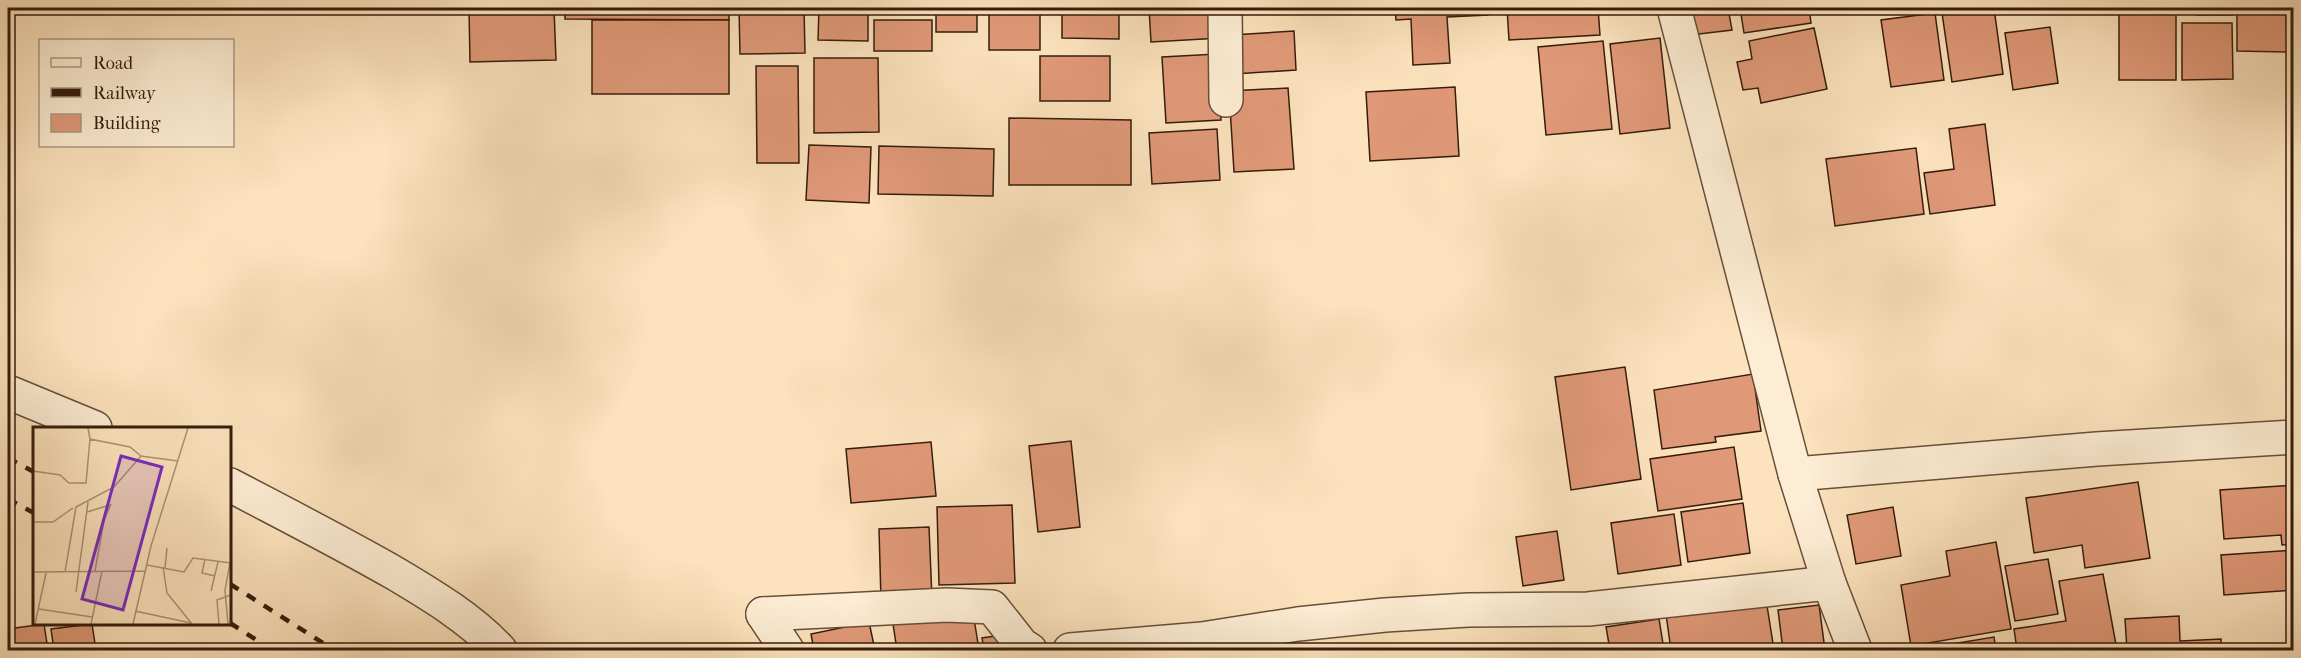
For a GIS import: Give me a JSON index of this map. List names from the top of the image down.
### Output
{
  "legend": ["Road", "Railway", "Building"]
}
